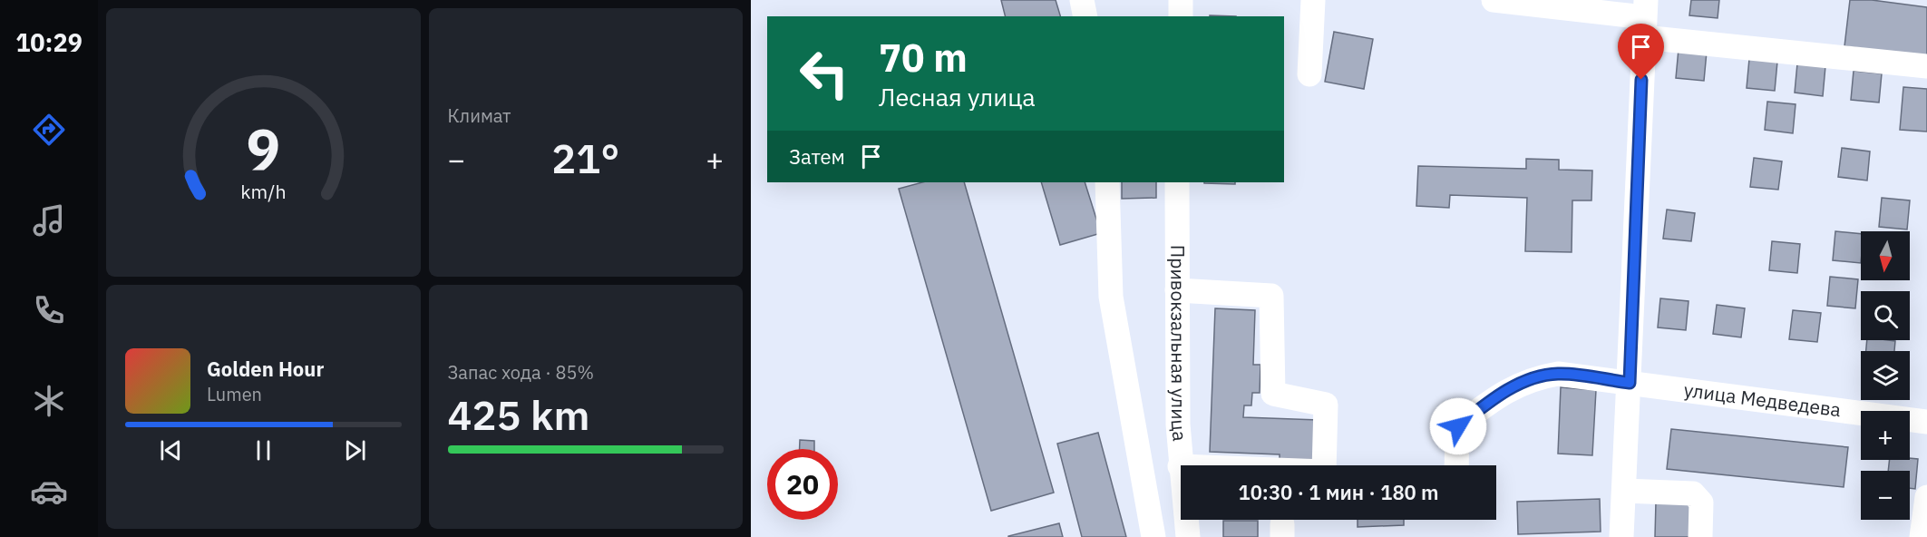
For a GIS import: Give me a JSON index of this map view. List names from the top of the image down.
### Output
{
  "streets": {
    "street": ["Привокзальная улица", "улица Медведева"]
  },
  "north": "bottom",
  "page": {
    "tabs": "10:29",
    "tile": [
      "Климат",
      ["Запас хода · 85%", "425 km"]
    ],
    "turn": ["70 m", "Лесная улица"],
    "then": "Затем",
    "heat": ["−", "21°", "+"],
    "map_buttons": ["+", "−"],
    "song": ["Golden Hour", "Lumen"],
    "limit": "20",
    "trip": "10:30 · 1 мин · 180 m",
    "gauge": ["9", "km/h"]
  }
}
